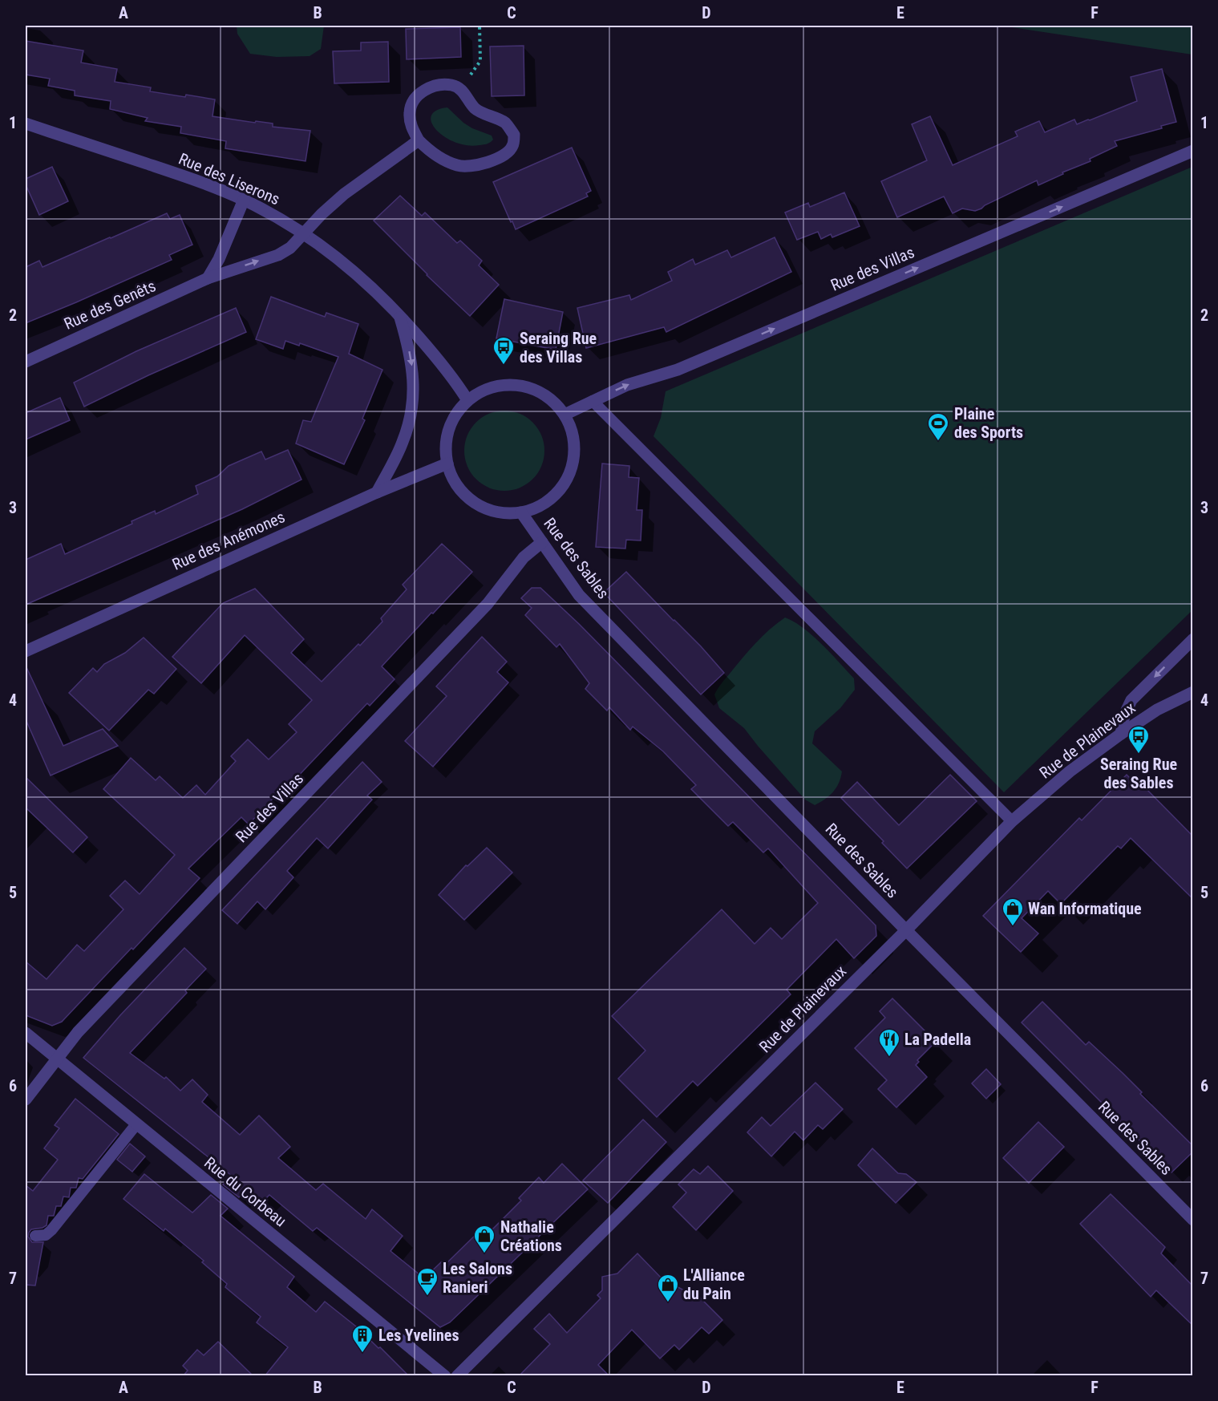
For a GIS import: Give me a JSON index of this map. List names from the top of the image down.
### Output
{
  "streets": {
    "street": [
      "Rue des Liserons",
      "Rue des Villas",
      "Rue des Genêts",
      "Rue des Anémones",
      "Rue des Sables",
      "Rue de Plainevaux",
      "Rue du Corbeau"
    ]
  },
  "crossings": [
    ["Rue des Liserons", "Rue des Villas"],
    ["Rue des Liserons", "Rue des Genêts"],
    ["Rue des Liserons", "Rue des Anémones"],
    ["Rue des Liserons", "Rue des Sables"],
    ["Rue des Villas", "Rue des Anémones"],
    ["Rue des Villas", "Rue des Sables"],
    ["Rue des Villas", "Rue du Corbeau"],
    ["Rue des Anémones", "Rue des Sables"],
    ["Rue des Sables", "Rue de Plainevaux"]
  ],
  "one_way": ["Rue des Villas"],
  "places": {
    "bus stop": ["Seraing Rue des Villas", "Seraing Rue des Sables"],
    "sports": ["Plaine des Sports"],
    "shop": ["Wan Informatique", "Nathalie Créations", "L'Alliance du Pain"],
    "restaurant": ["La Padella"],
    "cafe": ["Les Salons Ranieri"],
    "building": ["Les Yvelines"]
  },
  "grid": {
    "columns": [
      "A",
      "B",
      "C",
      "D",
      "E",
      "F"
    ],
    "rows": [
      "1",
      "2",
      "3",
      "4",
      "5",
      "6",
      "7"
    ]
  }
}
